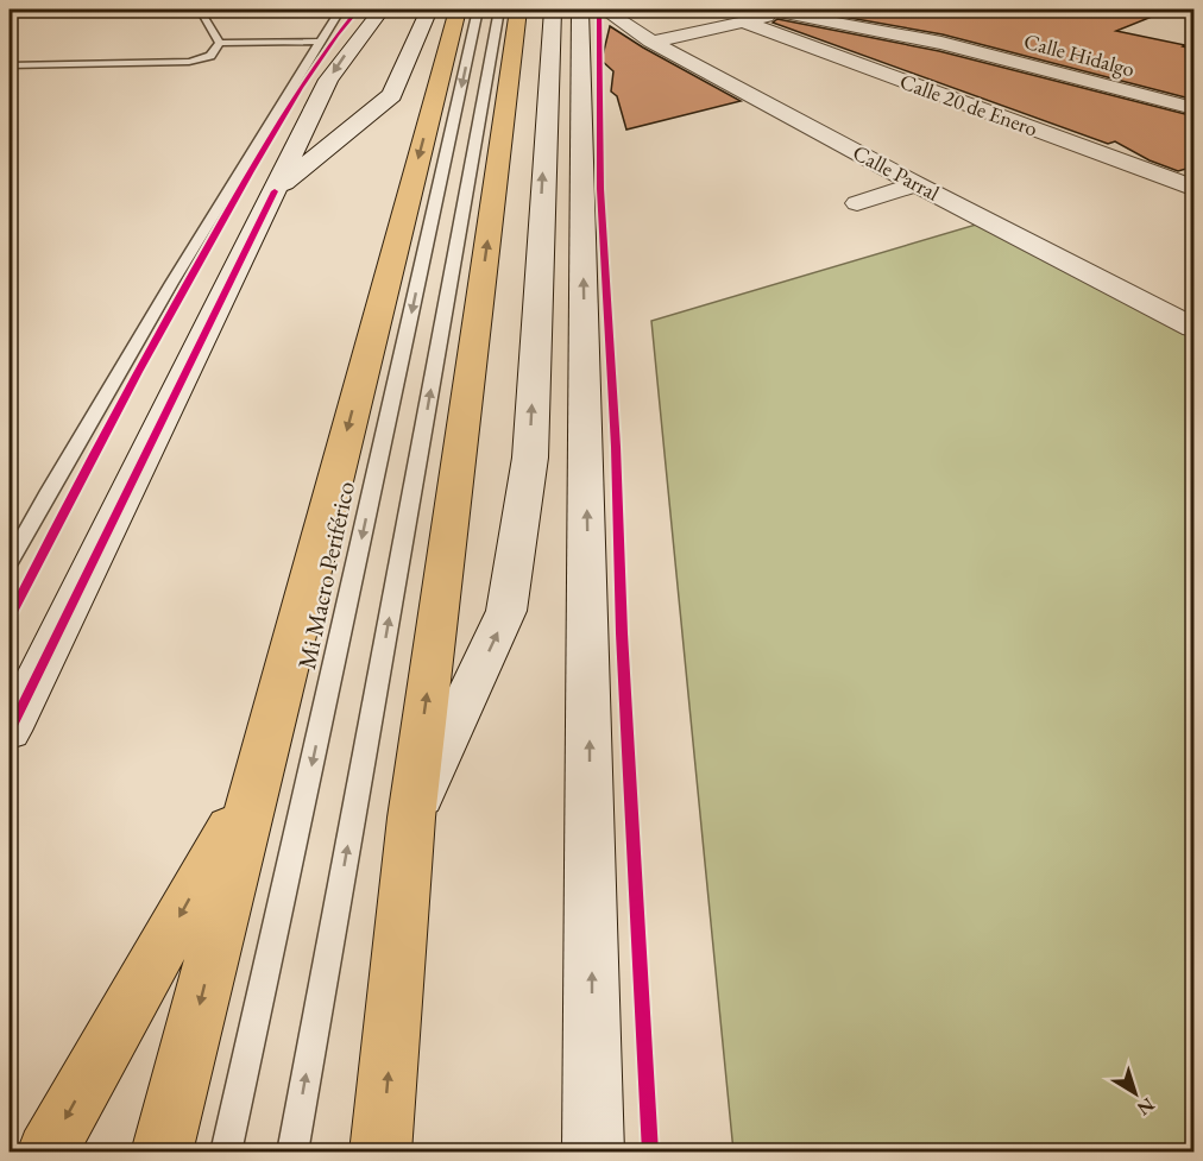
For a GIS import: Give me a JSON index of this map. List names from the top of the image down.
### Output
{
  "streets": {
    "main road": ["Calle Hidalgo", "Calle 20 de Enero", "Calle Parral"],
    "lane": ["Mi Macro Periférico"]
  },
  "north": "bottom right"
}
